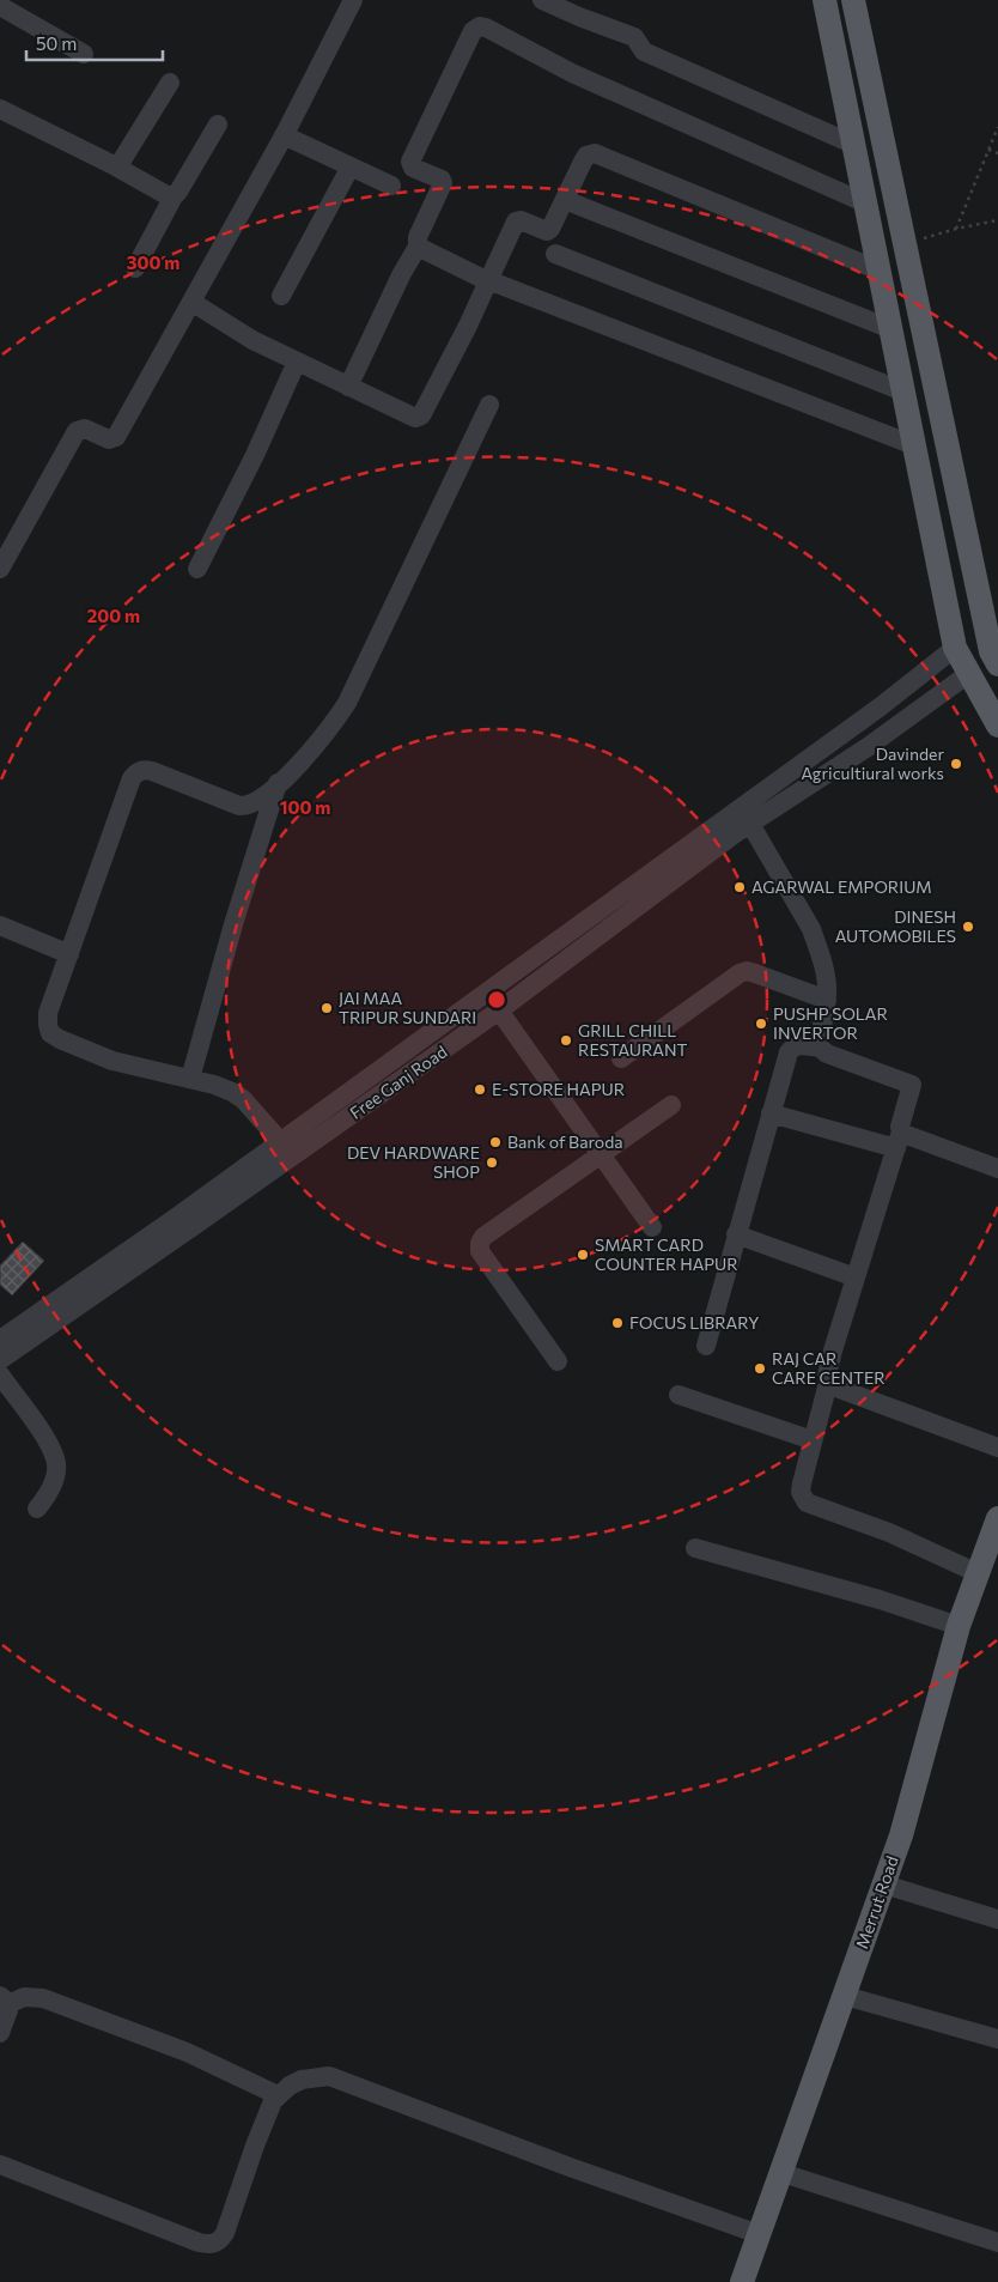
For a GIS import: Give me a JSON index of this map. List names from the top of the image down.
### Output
{
  "streets": {
    "main road": ["Merrut Road"],
    "street": ["Free Ganj Road"]
  },
  "places": [
    "Davinder Agricultiural works",
    "AGARWAL EMPORIUM",
    "DINESH AUTOMOBILES",
    "JAI MAA TRIPUR SUNDARI",
    "PUSHP SOLAR INVERTOR",
    "GRILL CHILL RESTAURANT",
    "E-STORE HAPUR",
    "Bank of Baroda",
    "DEV HARDWARE SHOP",
    "SMART CARD COUNTER HAPUR",
    "FOCUS LIBRARY",
    "RAJ CAR CARE CENTER"
  ],
  "scale_bar": "50 m",
  "rings": ["300 m", "200 m", "100 m"]
}
